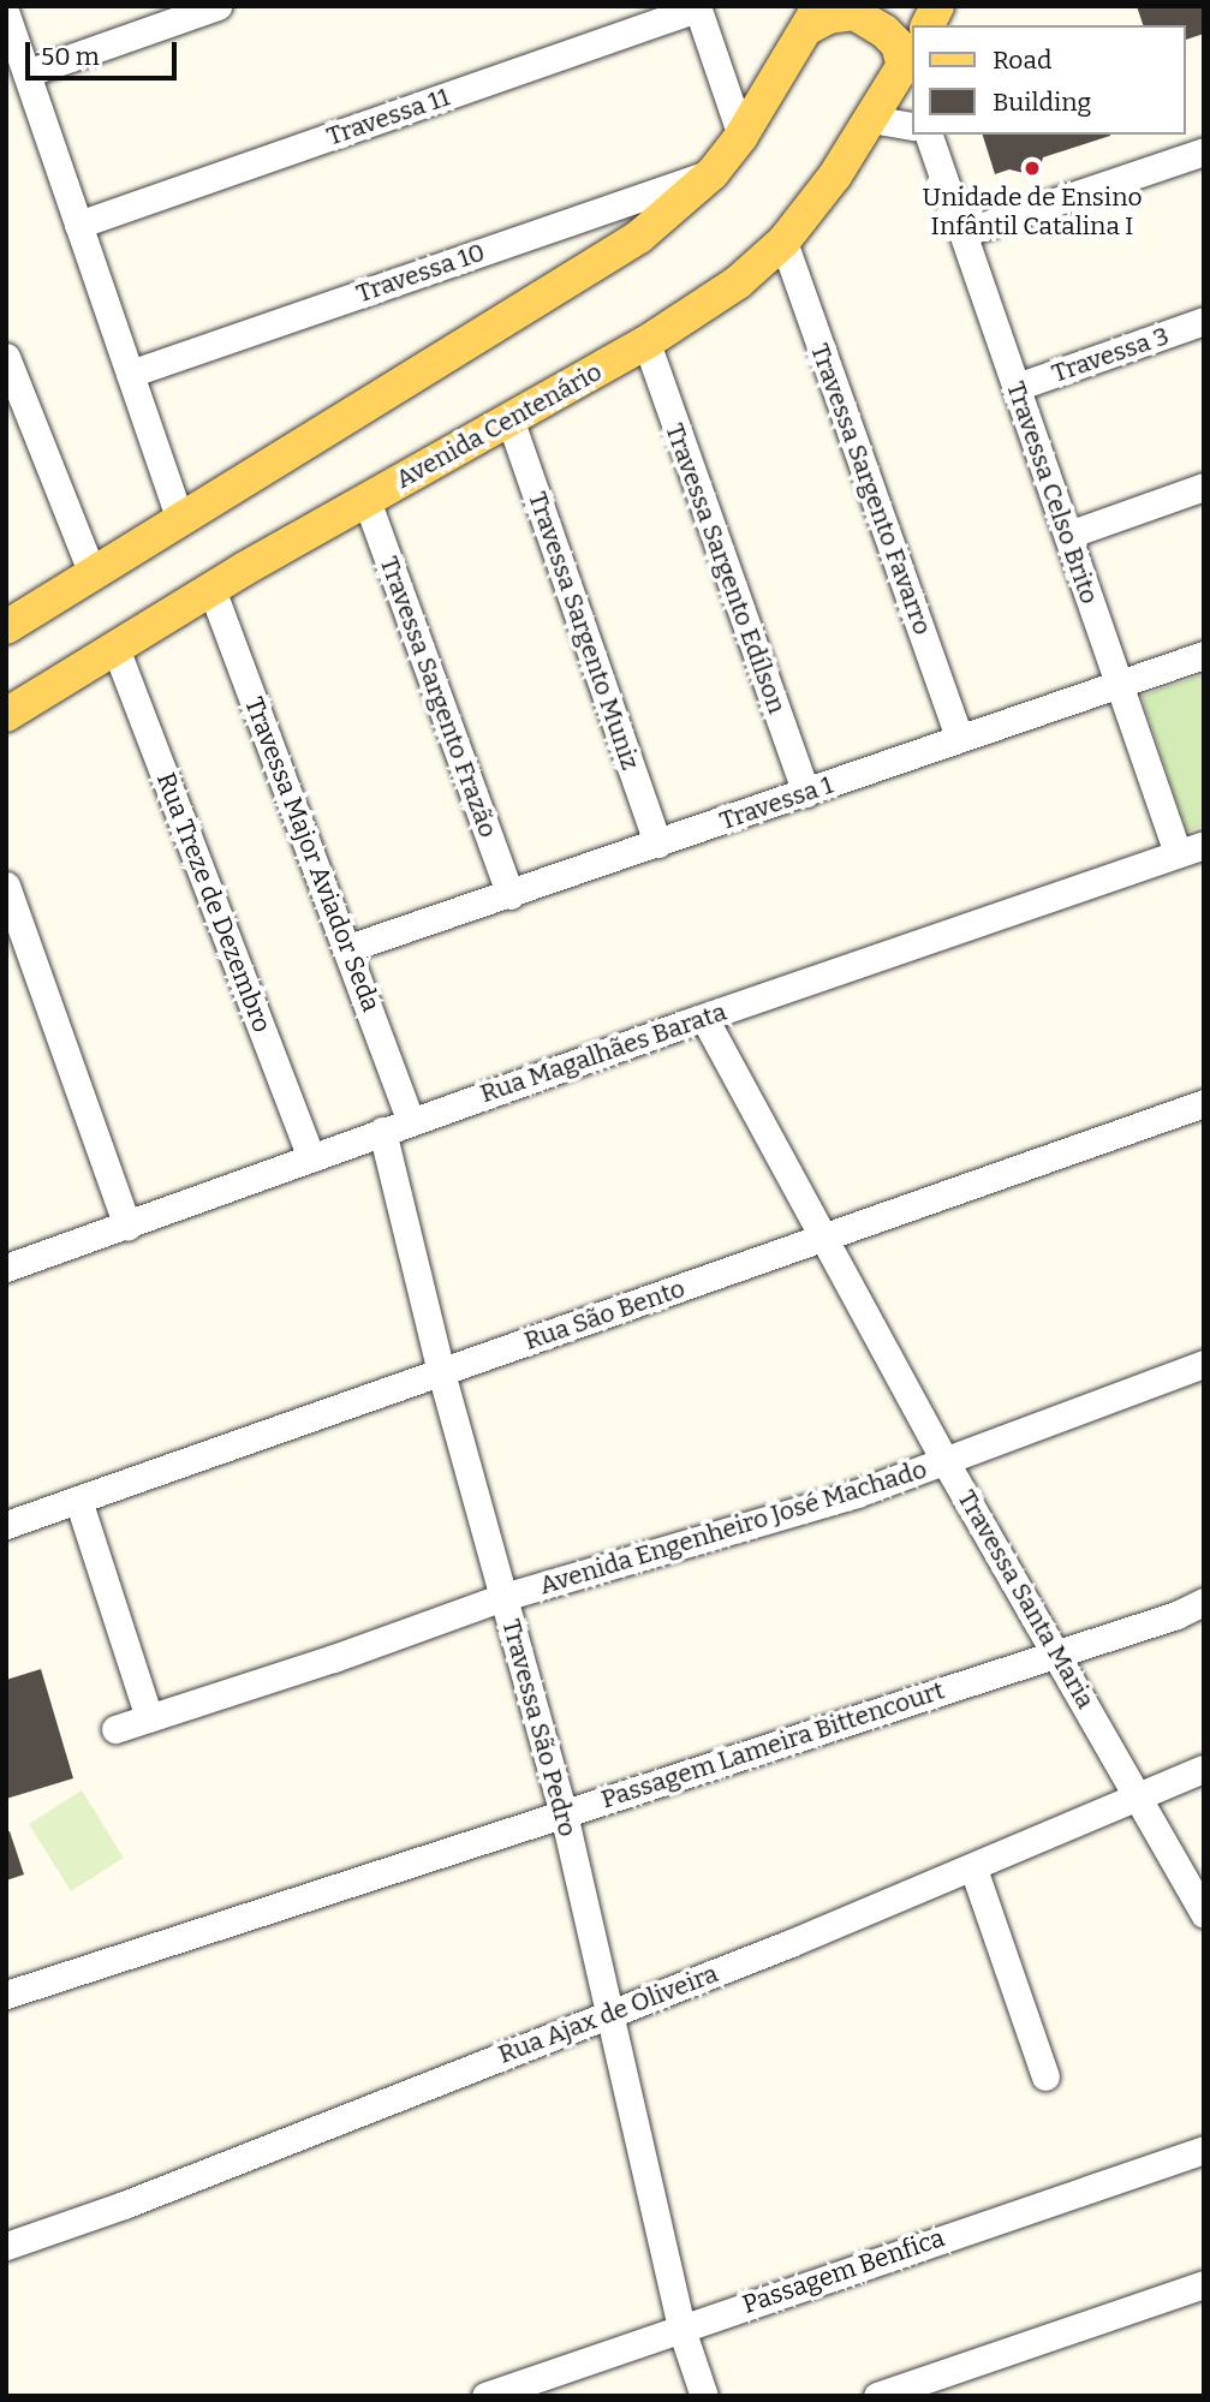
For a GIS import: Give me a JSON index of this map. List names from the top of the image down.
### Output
{
  "streets": {
    "main road": ["Avenida Centenário"],
    "street": [
      "Travessa 11",
      "Travessa 10",
      "Travessa 3",
      "Travessa Sargento Favarro",
      "Travessa Celso Brito",
      "Travessa Sargento Edílson",
      "Travessa Sargento Muniz",
      "Travessa Sargento Frazão",
      "Travessa 1",
      "Travessa Major Aviador Seda",
      "Rua Treze de Dezembro",
      "Rua Magalhães Barata",
      "Rua São Bento",
      "Avenida Engenheiro José Machado",
      "Travessa Santa Maria",
      "Travessa São Pedro",
      "Passagem Lameira Bittencourt",
      "Rua Ajax de Oliveira",
      "Passagem Benfica"
    ]
  },
  "crossings": [
    ["Travessa 3", "Travessa Celso Brito"],
    ["Avenida Centenário", "Travessa Sargento Favarro"],
    ["Avenida Centenário", "Travessa Sargento Edílson"],
    ["Avenida Centenário", "Travessa Sargento Muniz"],
    ["Avenida Centenário", "Travessa Sargento Frazão"],
    ["Avenida Centenário", "Travessa Major Aviador Seda"],
    ["Avenida Centenário", "Rua Treze de Dezembro"],
    ["Travessa Sargento Favarro", "Travessa 1"],
    ["Travessa Celso Brito", "Travessa 1"],
    ["Travessa Celso Brito", "Rua Magalhães Barata"],
    ["Travessa Sargento Edílson", "Travessa 1"],
    ["Travessa Sargento Muniz", "Travessa 1"],
    ["Travessa Sargento Frazão", "Travessa 1"],
    ["Travessa 1", "Travessa Major Aviador Seda"],
    ["Travessa Major Aviador Seda", "Rua Magalhães Barata"],
    ["Rua Treze de Dezembro", "Rua Magalhães Barata"],
    ["Rua Magalhães Barata", "Travessa Santa Maria"],
    ["Rua Magalhães Barata", "Travessa São Pedro"],
    ["Rua São Bento", "Travessa Santa Maria"],
    ["Rua São Bento", "Travessa São Pedro"],
    ["Avenida Engenheiro José Machado", "Travessa Santa Maria"],
    ["Avenida Engenheiro José Machado", "Travessa São Pedro"],
    ["Travessa Santa Maria", "Passagem Lameira Bittencourt"],
    ["Travessa Santa Maria", "Rua Ajax de Oliveira"],
    ["Travessa São Pedro", "Passagem Lameira Bittencourt"],
    ["Travessa São Pedro", "Rua Ajax de Oliveira"],
    ["Travessa São Pedro", "Passagem Benfica"]
  ],
  "places": ["Unidade de Ensino Infântil Catalina I"],
  "legend": ["Road", "Building"],
  "scale_bar": "50 m"
}
